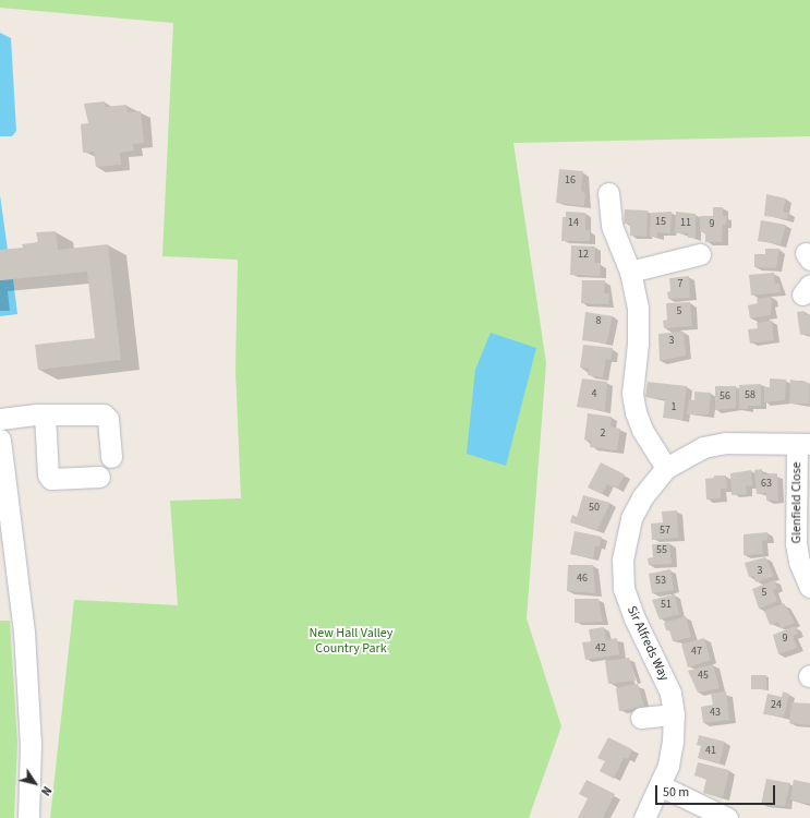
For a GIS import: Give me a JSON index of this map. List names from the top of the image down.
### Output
{
  "streets": {
    "street": ["Glenfield Close", "Sir Alfreds Way"]
  },
  "crossings": [
    ["Glenfield Close", "Sir Alfreds Way"]
  ],
  "parks": ["New Hall Valley Country Park"],
  "house_numbers": [
    "16",
    "15",
    "14",
    "11",
    "9",
    "12",
    "7",
    "5",
    "8",
    "3",
    "4",
    "58",
    "56",
    "1",
    "2",
    "63",
    "50",
    "57",
    "55",
    "3",
    "46",
    "53",
    "5",
    "51",
    "9",
    "42",
    "47",
    "45",
    "24",
    "43",
    "41"
  ],
  "scale_bar": "50 m",
  "north": "bottom right"
}
